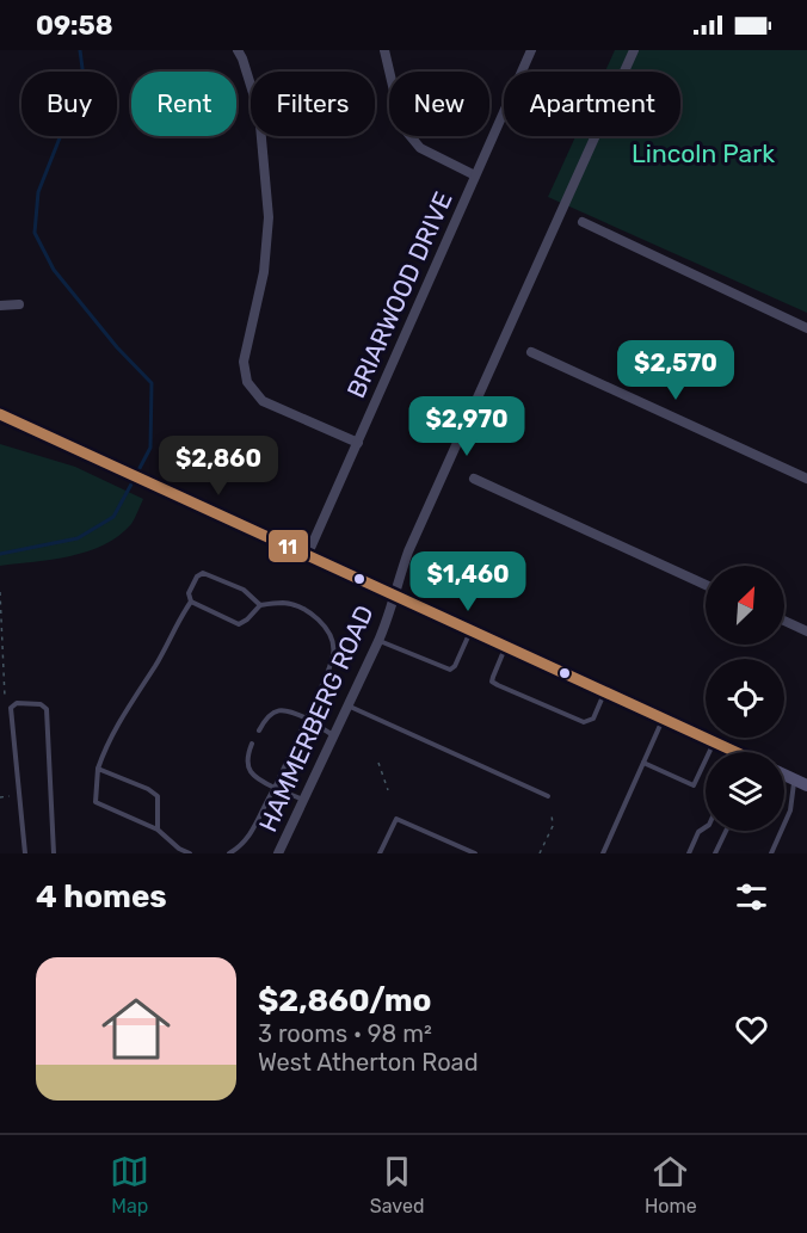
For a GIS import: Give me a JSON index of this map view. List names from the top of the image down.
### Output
{
  "streets": {
    "street": ["BRIARWOOD DRIVE", "HAMMERBERG ROAD"]
  },
  "parks": ["Lincoln Park"],
  "lines": ["transit line 11"],
  "north": "top right",
  "page": {
    "status": "09:58",
    "chip": [
      "Buy",
      "Rent",
      "Filters",
      "New",
      "Apartment"
    ],
    "price": [
      "$2,570",
      "$2,970",
      "$2,860",
      "$1,460"
    ],
    "heading": "4 homes",
    "list": [
      {
        "name": "$2,860/mo",
        "note": "3 rooms · 98 m² · West Atherton Road"
      }
    ],
    "tabs": ["Map", "Saved", "Home"]
  }
}
